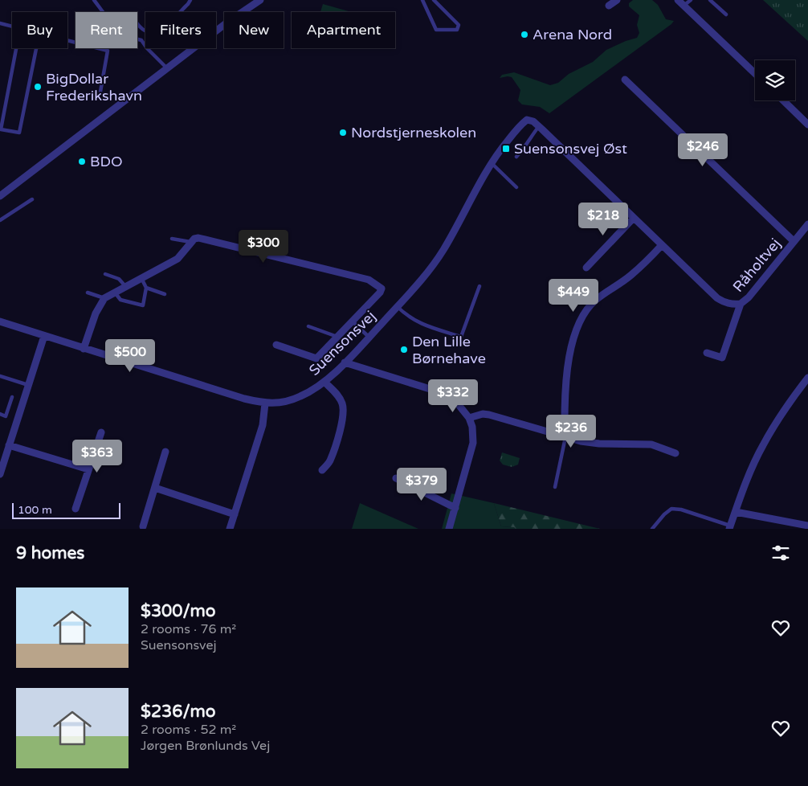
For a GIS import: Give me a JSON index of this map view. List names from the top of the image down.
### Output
{
  "streets": {
    "street": ["Råholtvej", "Suensonsvej"]
  },
  "places": {
    "other": [
      "Arena Nord",
      "BigDollar Frederikshavn",
      "Nordstjerneskolen",
      "BDO",
      "Den Lille Børnehave"
    ],
    "transit": ["Suensonsvej Øst"]
  },
  "scale_bar": "100 m",
  "page": {
    "chip": [
      "Buy",
      "Rent",
      "Filters",
      "New",
      "Apartment"
    ],
    "price": [
      "$246",
      "$218",
      "$300",
      "$449",
      "$500",
      "$332",
      "$236",
      "$363",
      "$379"
    ],
    "scale": "100 m",
    "heading": "9 homes",
    "list": [
      {
        "name": "$300/mo",
        "note": "2 rooms · 76 m² · Suensonsvej"
      },
      {
        "name": "$236/mo",
        "note": "2 rooms · 52 m² · Jørgen Brønlunds Vej"
      }
    ]
  }
}
